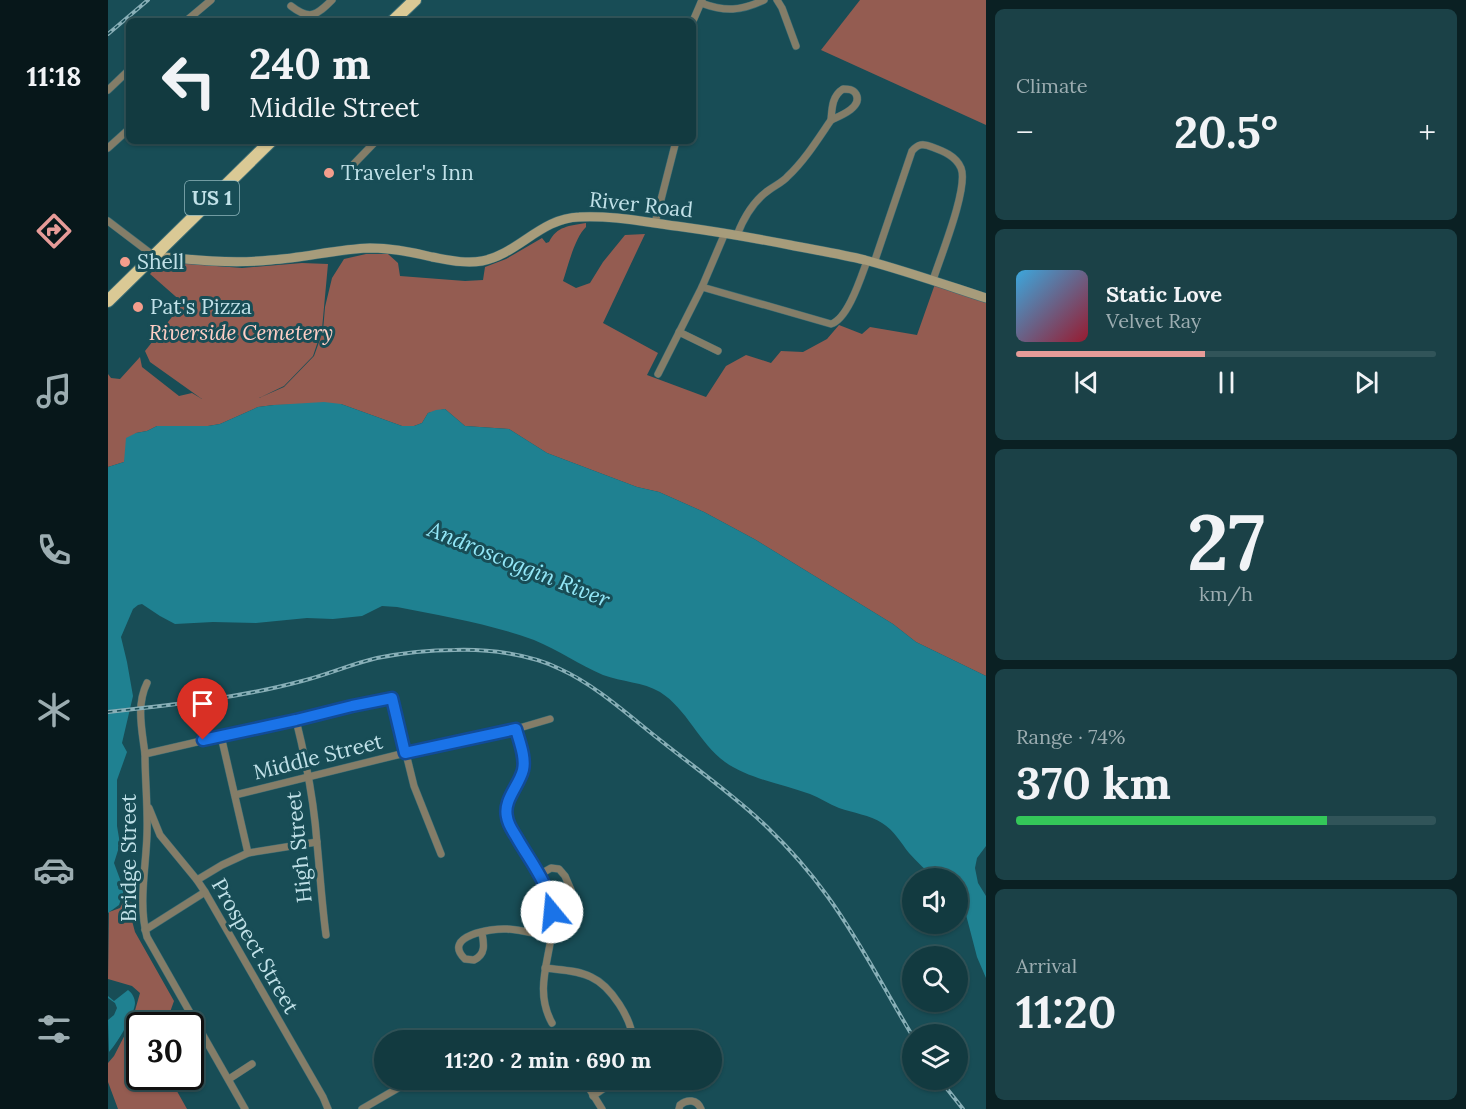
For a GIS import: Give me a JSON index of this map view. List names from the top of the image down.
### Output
{
  "streets": {
    "highway": ["US 1"],
    "street": [
      "River Road",
      "Middle Street",
      "High Street",
      "Bridge Street",
      "Prospect Street"
    ]
  },
  "crossings": [
    ["US 1", "River Road"],
    ["Middle Street", "High Street"],
    ["Bridge Street", "Prospect Street"]
  ],
  "water": ["Androscoggin River"],
  "parks": ["Riverside Cemetery"],
  "places": ["Traveler's Inn", "Shell", "Pat's Pizza"],
  "page": {
    "tabs": "11:18",
    "tile": [
      "Climate",
      ["27", "km/h"],
      ["Range · 74%", "370 km"],
      ["Arrival", "11:20"]
    ],
    "turn": ["240 m", "Middle Street"],
    "heat": ["−", "20.5°", "+"],
    "song": ["Static Love", "Velvet Ray"],
    "limit": "30",
    "trip": "11:20 · 2 min · 690 m"
  }
}
